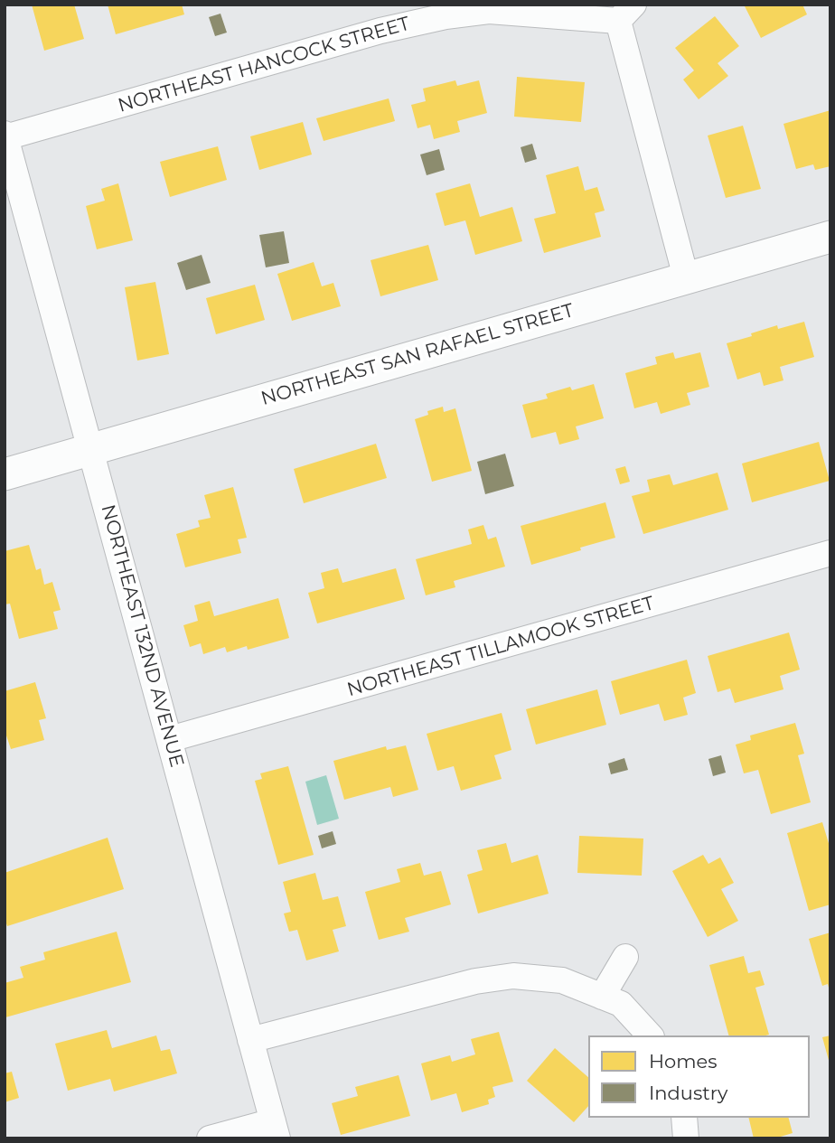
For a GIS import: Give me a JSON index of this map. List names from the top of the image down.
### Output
{
  "streets": {
    "street": [
      "NORTHEAST HANCOCK STREET",
      "NORTHEAST SAN RAFAEL STREET",
      "NORTHEAST 132ND AVENUE",
      "NORTHEAST TILLAMOOK STREET"
    ]
  },
  "crossings": [
    ["NORTHEAST HANCOCK STREET", "NORTHEAST 132ND AVENUE"],
    ["NORTHEAST SAN RAFAEL STREET", "NORTHEAST 132ND AVENUE"],
    ["NORTHEAST 132ND AVENUE", "NORTHEAST TILLAMOOK STREET"]
  ],
  "legend": ["Homes", "Industry"]
}
